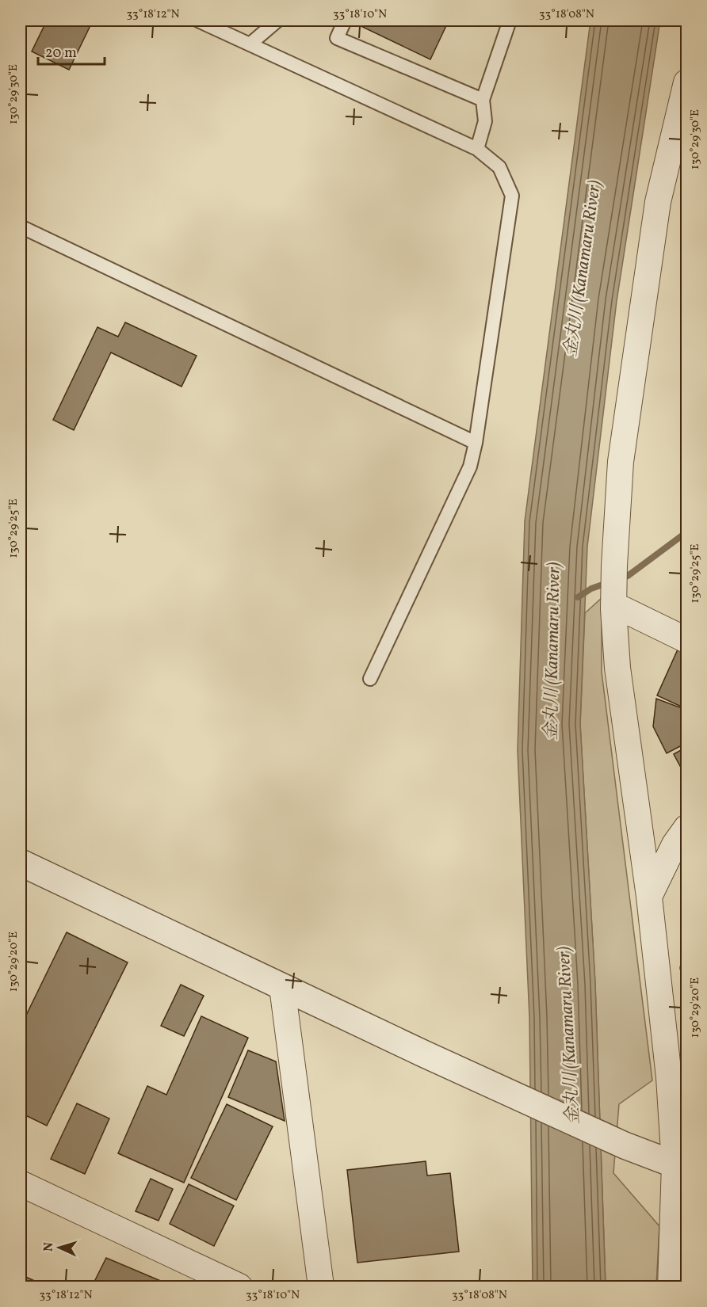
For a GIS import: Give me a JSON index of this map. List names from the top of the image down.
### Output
{
  "water": ["金丸川 (Kanamaru River)"],
  "scale_bar": "20 m",
  "north": "left",
  "coordinates": [
    "33°18'12\"N",
    "33°18'10\"N",
    "33°18'08\"N",
    "130°29'30\"E",
    "130°29'25\"E",
    "130°29'20\"E"
  ]
}
